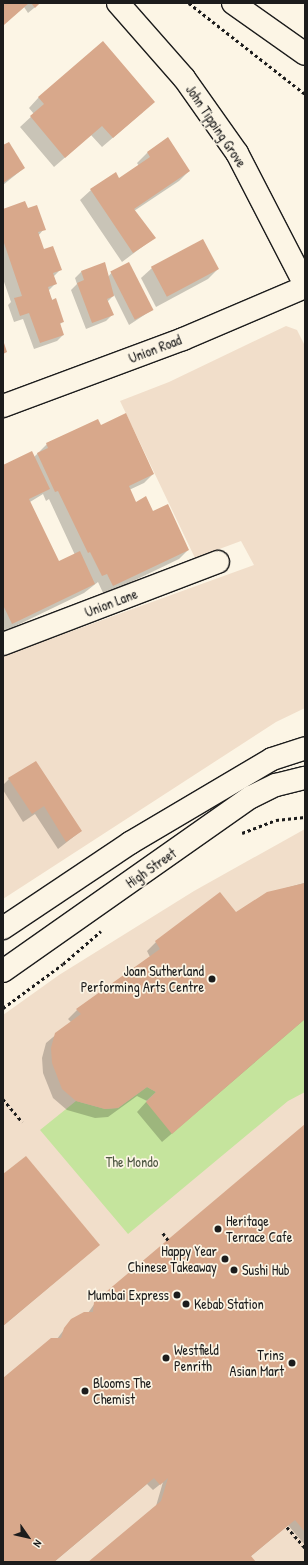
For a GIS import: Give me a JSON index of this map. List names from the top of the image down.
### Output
{
  "streets": {
    "main road": [
      "John Tipping Grove",
      "Union Road",
      "Union Lane",
      "High Street"
    ]
  },
  "crossings": [
    ["John Tipping Grove", "Union Road"]
  ],
  "parks": ["The Mondo"],
  "places": [
    "Joan Sutherland Performing Arts Centre",
    "Heritage Terrace Cafe",
    "Happy Year Chinese Takeaway",
    "Sushi Hub",
    "Mumbai Express",
    "Kebab Station",
    "Westfield Penrith",
    "Trins Asian Mart",
    "Blooms The Chemist"
  ],
  "north": "bottom right"
}
